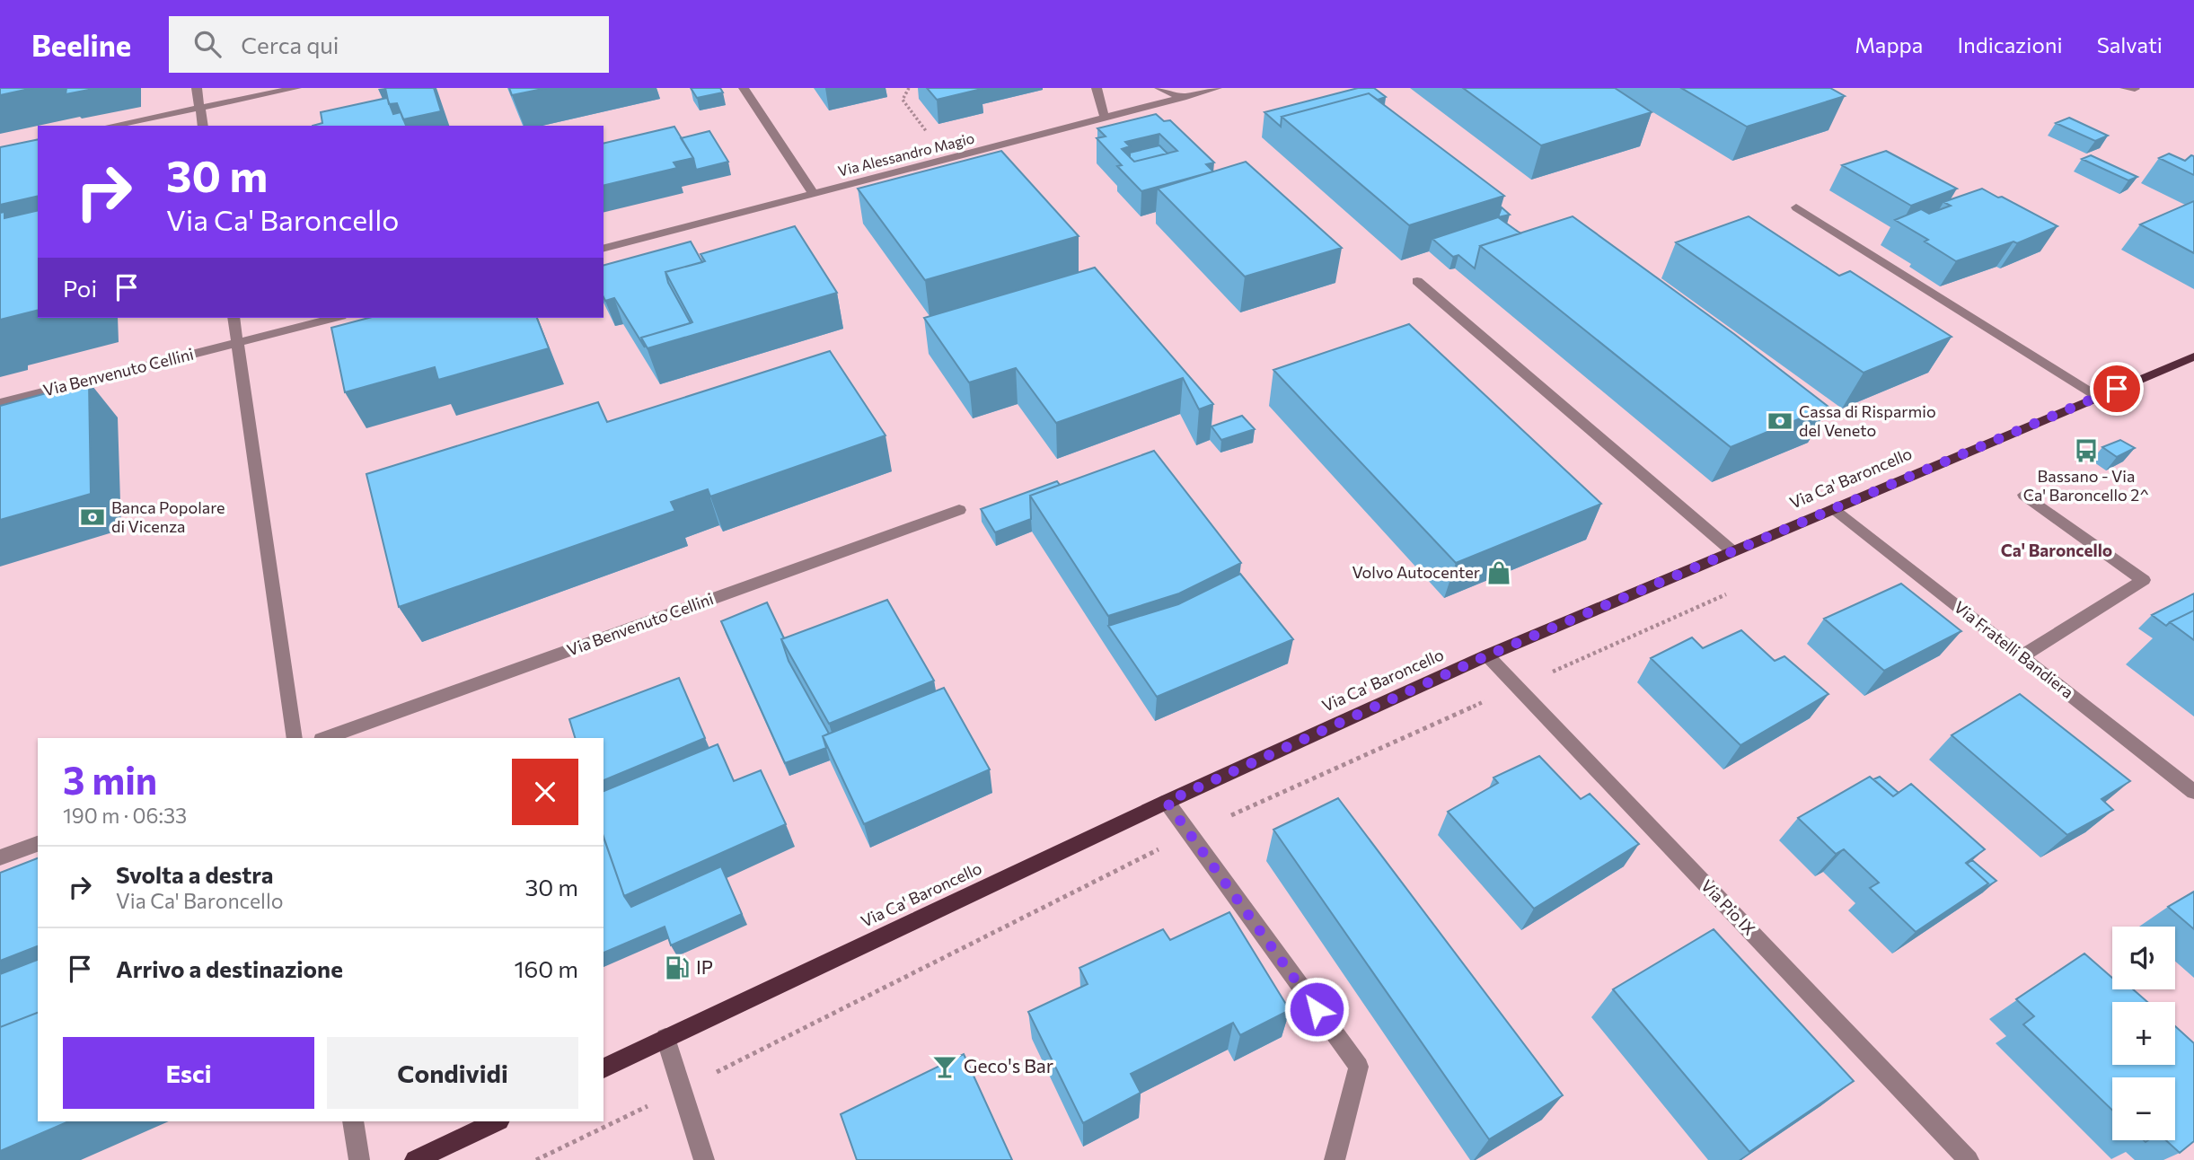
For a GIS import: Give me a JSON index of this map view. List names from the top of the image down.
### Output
{
  "streets": {
    "main road": ["Via Ca' Baroncello"],
    "street": [
      "Via Alessandro Magio",
      "Via Benvenuto Cellini",
      "Via Fratelli Bandiera",
      "Via Pio IX"
    ]
  },
  "crossings": [
    ["Via Ca' Baroncello", "Via Fratelli Bandiera"],
    ["Via Ca' Baroncello", "Via Pio IX"]
  ],
  "districts": ["Ca' Baroncello"],
  "places": {
    "bank": ["Cassa di Risparmio del Veneto", "Banca Popolare di Vicenza"],
    "bus stop": ["Bassano - Via Ca' Baroncello 2^"],
    "shop": ["Volvo Autocenter"],
    "fuel station": ["IP"],
    "bar": ["Geco's Bar"]
  },
  "page": {
    "header": "Beeline",
    "search": "Cerca qui",
    "nav": ["Mappa", "Indicazioni", "Salvati"],
    "turn": ["30 m", "Via Ca' Baroncello"],
    "then": "Poi",
    "heading": ["3 min", "190 m · 06:33"],
    "list": [
      {
        "name": "Svolta a destra",
        "note": "Via Ca' Baroncello",
        "value": "30 m"
      },
      {
        "name": "Arrivo a destinazione",
        "value": "160 m"
      }
    ],
    "map_buttons": ["+", "−"],
    "buttons": ["Esci", "Condividi"]
  }
}
